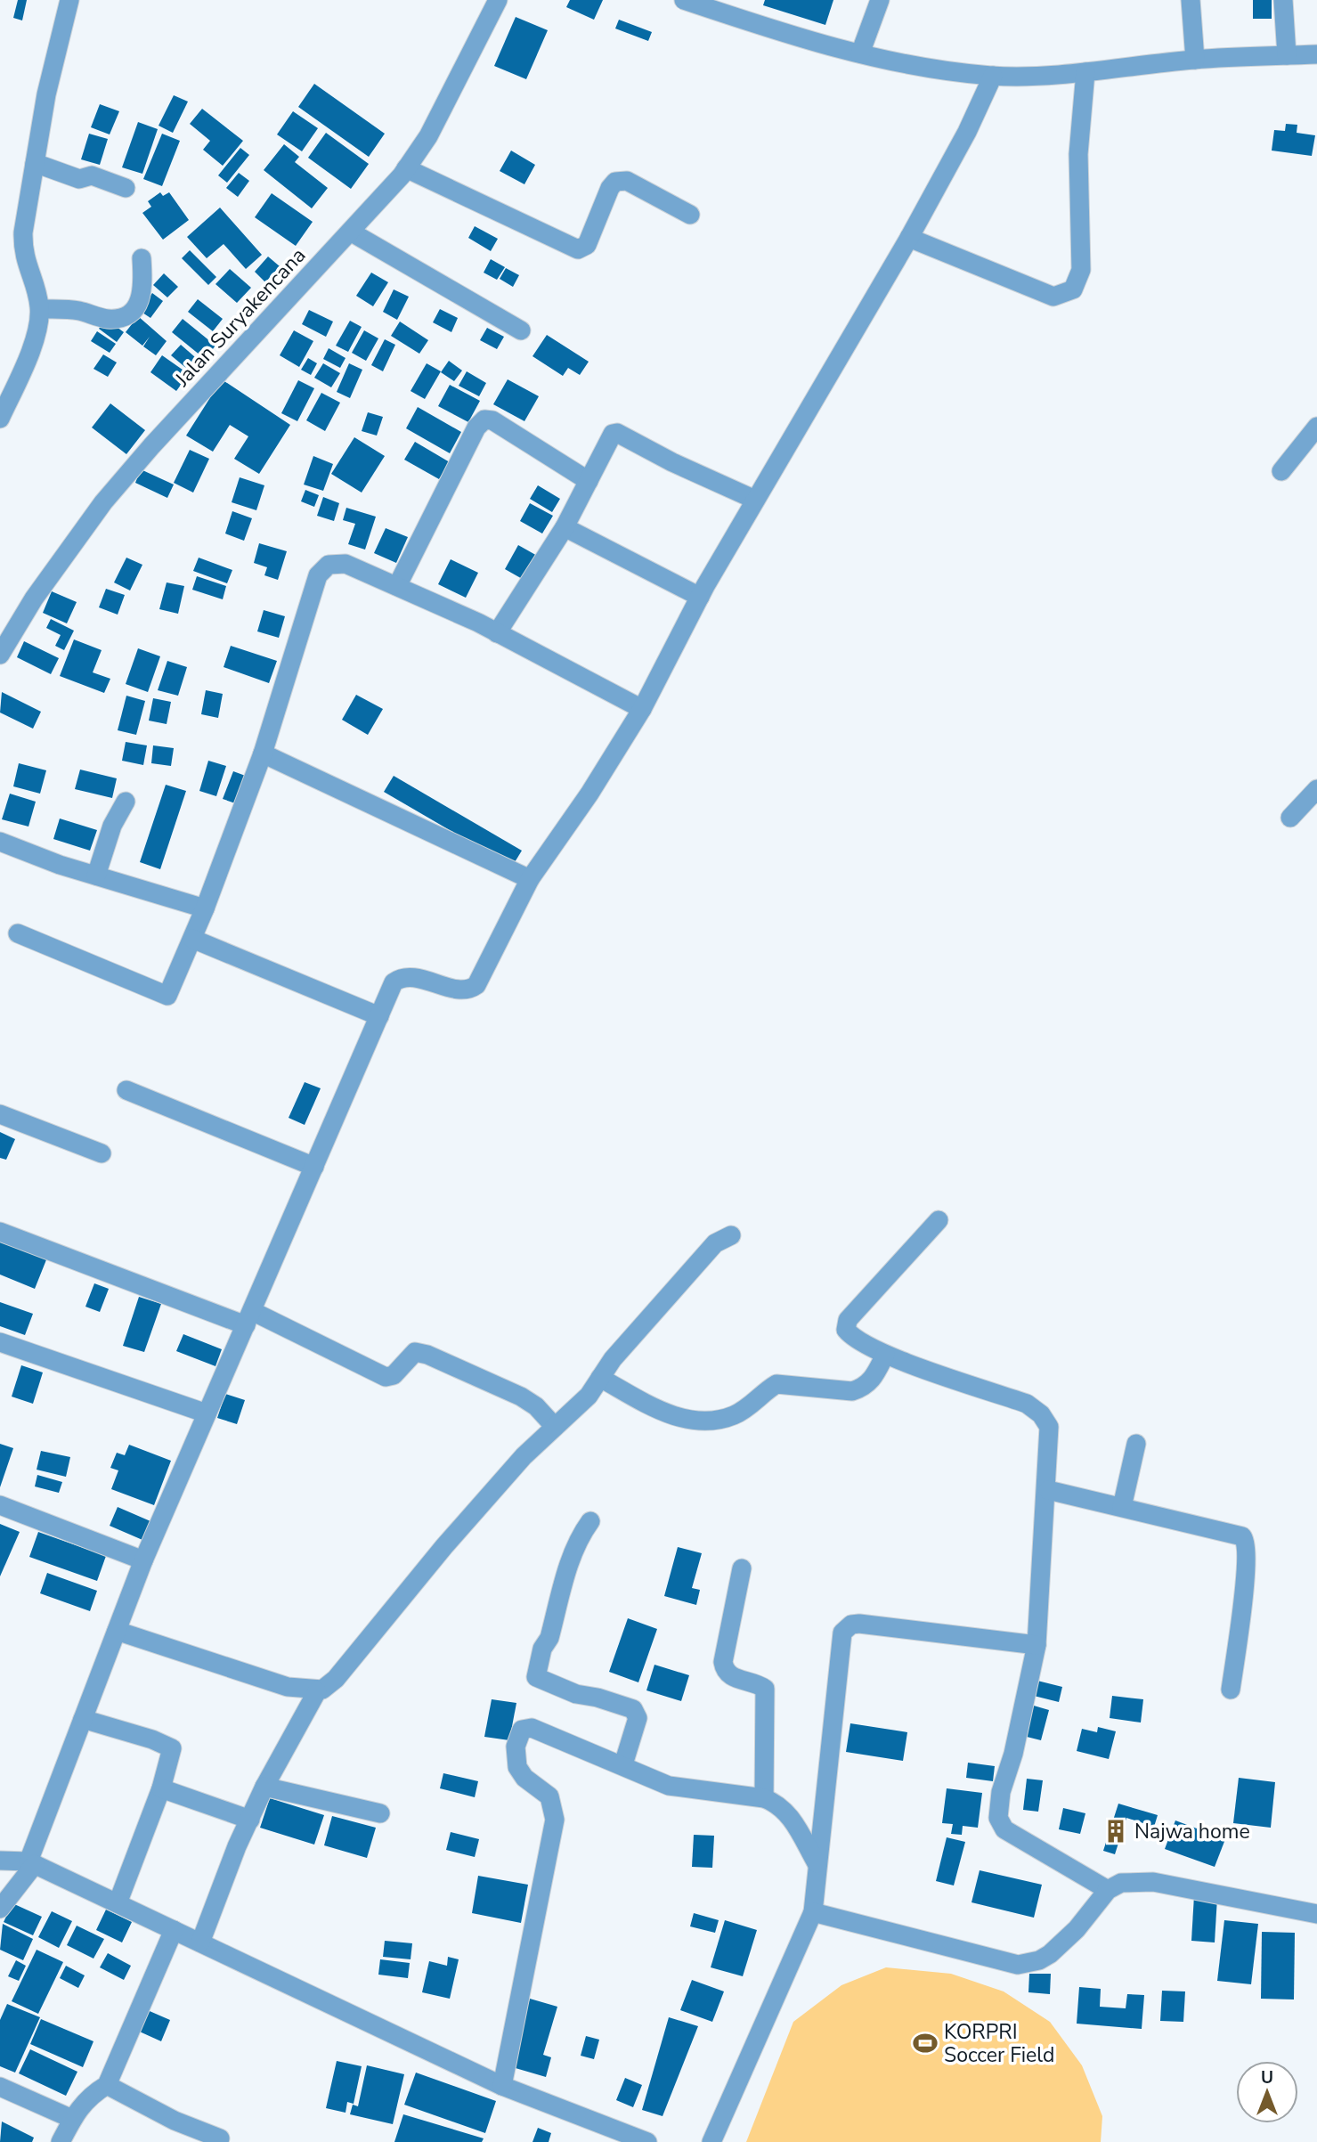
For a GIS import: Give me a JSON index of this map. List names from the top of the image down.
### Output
{
  "streets": {
    "street": ["Jalan Suryakencana"]
  },
  "places": {
    "building": ["Najwa home"],
    "sports": ["KORPRI Soccer Field"]
  },
  "north": "top"
}
